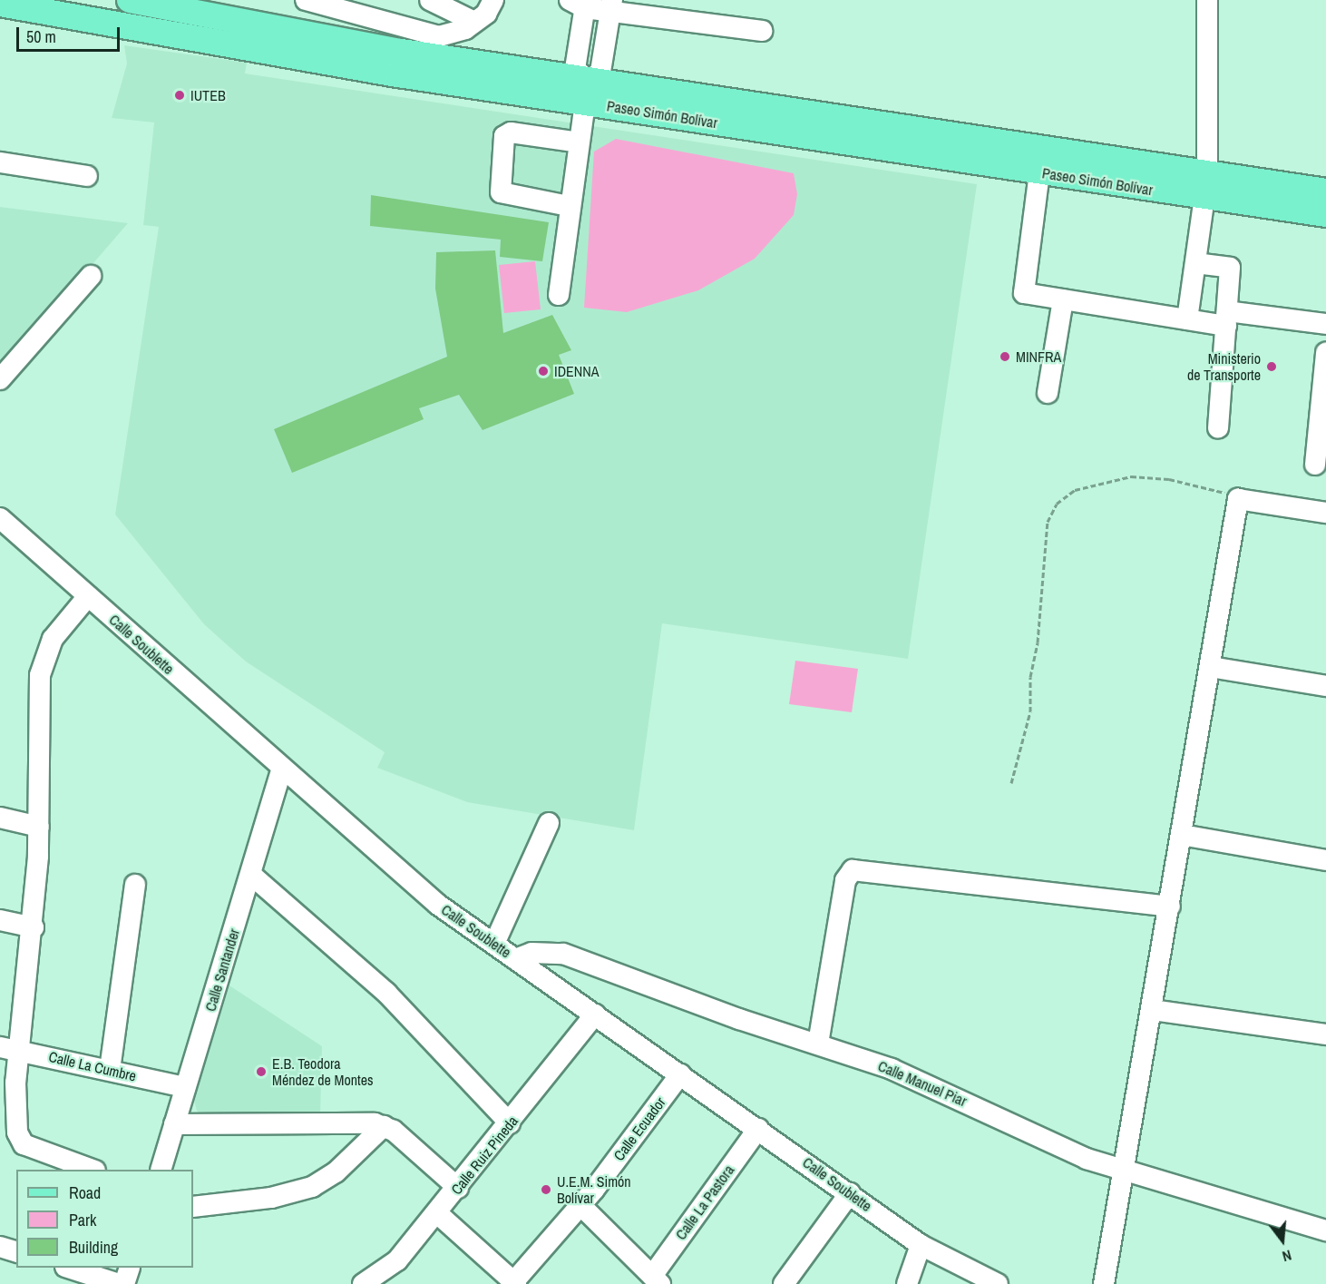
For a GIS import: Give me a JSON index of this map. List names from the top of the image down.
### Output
{
  "streets": {
    "main road": ["Paseo Simón Bolívar"],
    "street": [
      "Calle Soublette",
      "Calle Santander",
      "Calle La Cumbre",
      "Calle Manuel Piar",
      "Calle Ecuador",
      "Calle Ruiz Pineda",
      "Calle La Pastora"
    ]
  },
  "crossings": [
    ["Calle Soublette", "Calle Santander"],
    ["Calle Soublette", "Calle Manuel Piar"],
    ["Calle Soublette", "Calle Ecuador"],
    ["Calle Soublette", "Calle Ruiz Pineda"],
    ["Calle Soublette", "Calle La Pastora"],
    ["Calle Santander", "Calle La Cumbre"]
  ],
  "places": [
    "IUTEB",
    "MINFRA",
    "Ministerio de Transporte",
    "IDENNA",
    "E.B. Teodora Méndez de Montes",
    "U.E.M. Simón Bolívar"
  ],
  "legend": ["Road", "Park", "Building"],
  "scale_bar": "50 m",
  "north": "bottom"
}
